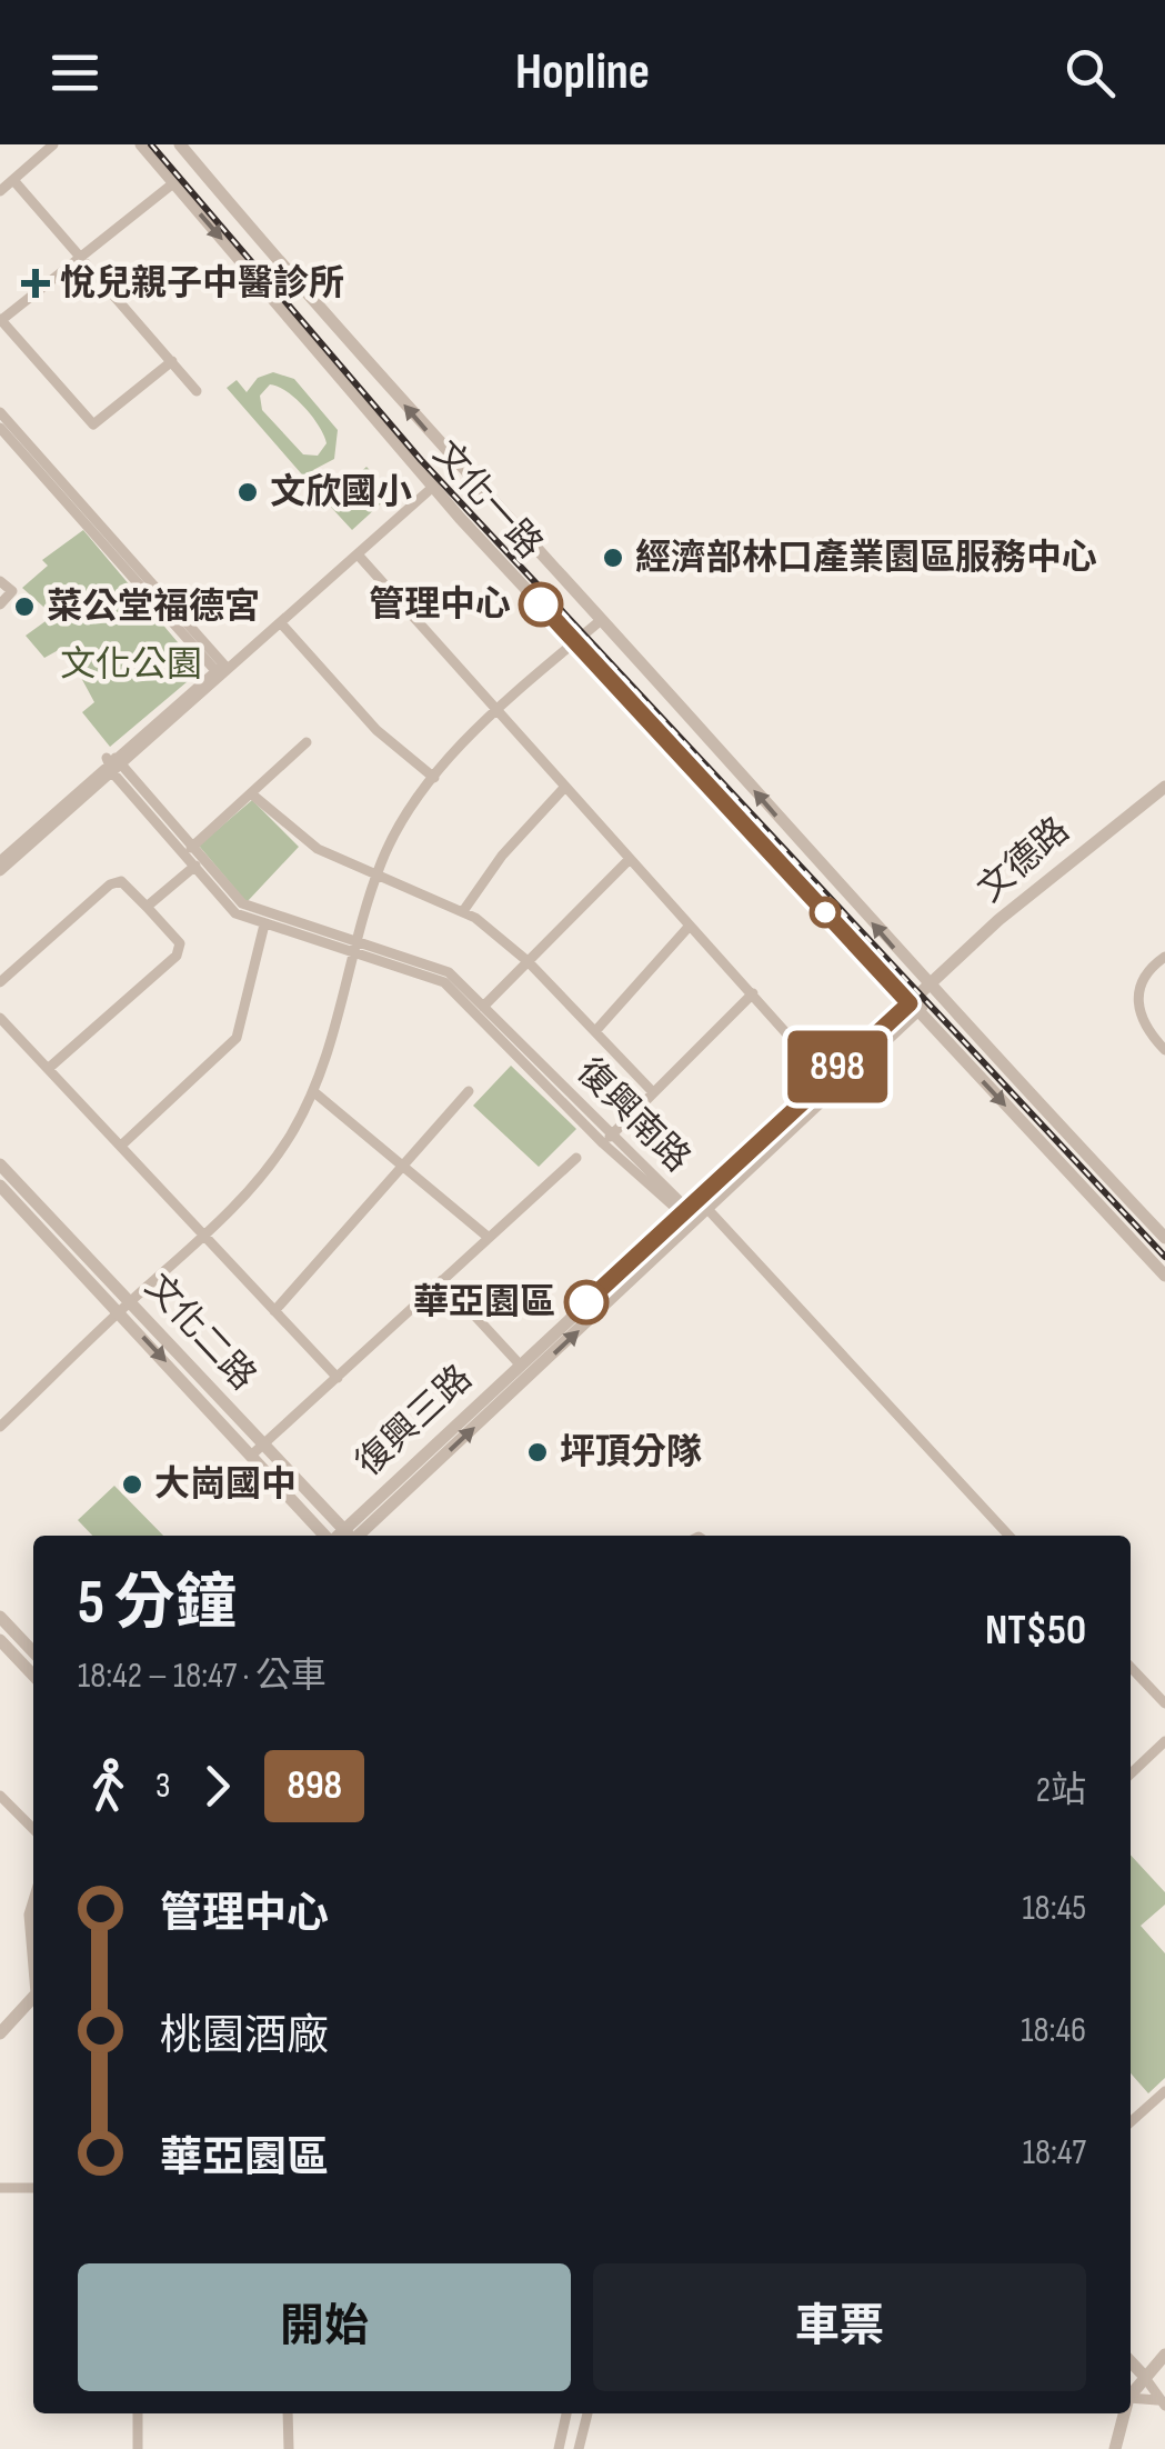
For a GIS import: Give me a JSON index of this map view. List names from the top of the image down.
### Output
{
  "streets": {
    "street": [
      "文化一路",
      "文德路",
      "復興南路",
      "文化二路",
      "復興三路"
    ]
  },
  "crossings": [
    ["文化一路", "文德路"],
    ["文化一路", "復興三路"],
    ["文德路", "復興三路"],
    ["復興南路", "復興三路"]
  ],
  "parks": ["文化公園"],
  "places": {
    "health": ["悅兒親子中醫診所"],
    "other": [
      "文欣國小",
      "經濟部林口產業園區服務中心",
      "管理中心",
      "菜公堂福德宮",
      "華亞園區",
      "坪頂分隊",
      "大崗國中"
    ]
  },
  "lines": ["bus line 898"],
  "page": {
    "header": "Hopline",
    "on_map": "898",
    "heading": ["5 分鐘", "18:42 – 18:47 · 公車", "NT$50"],
    "legs": ["3", "898", "2站"],
    "list": [
      {
        "name": "管理中心",
        "value": "18:45"
      },
      {
        "name": "桃園酒廠",
        "value": "18:46"
      },
      {
        "name": "華亞園區",
        "value": "18:47"
      }
    ],
    "buttons": ["開始", "車票"]
  }
}
